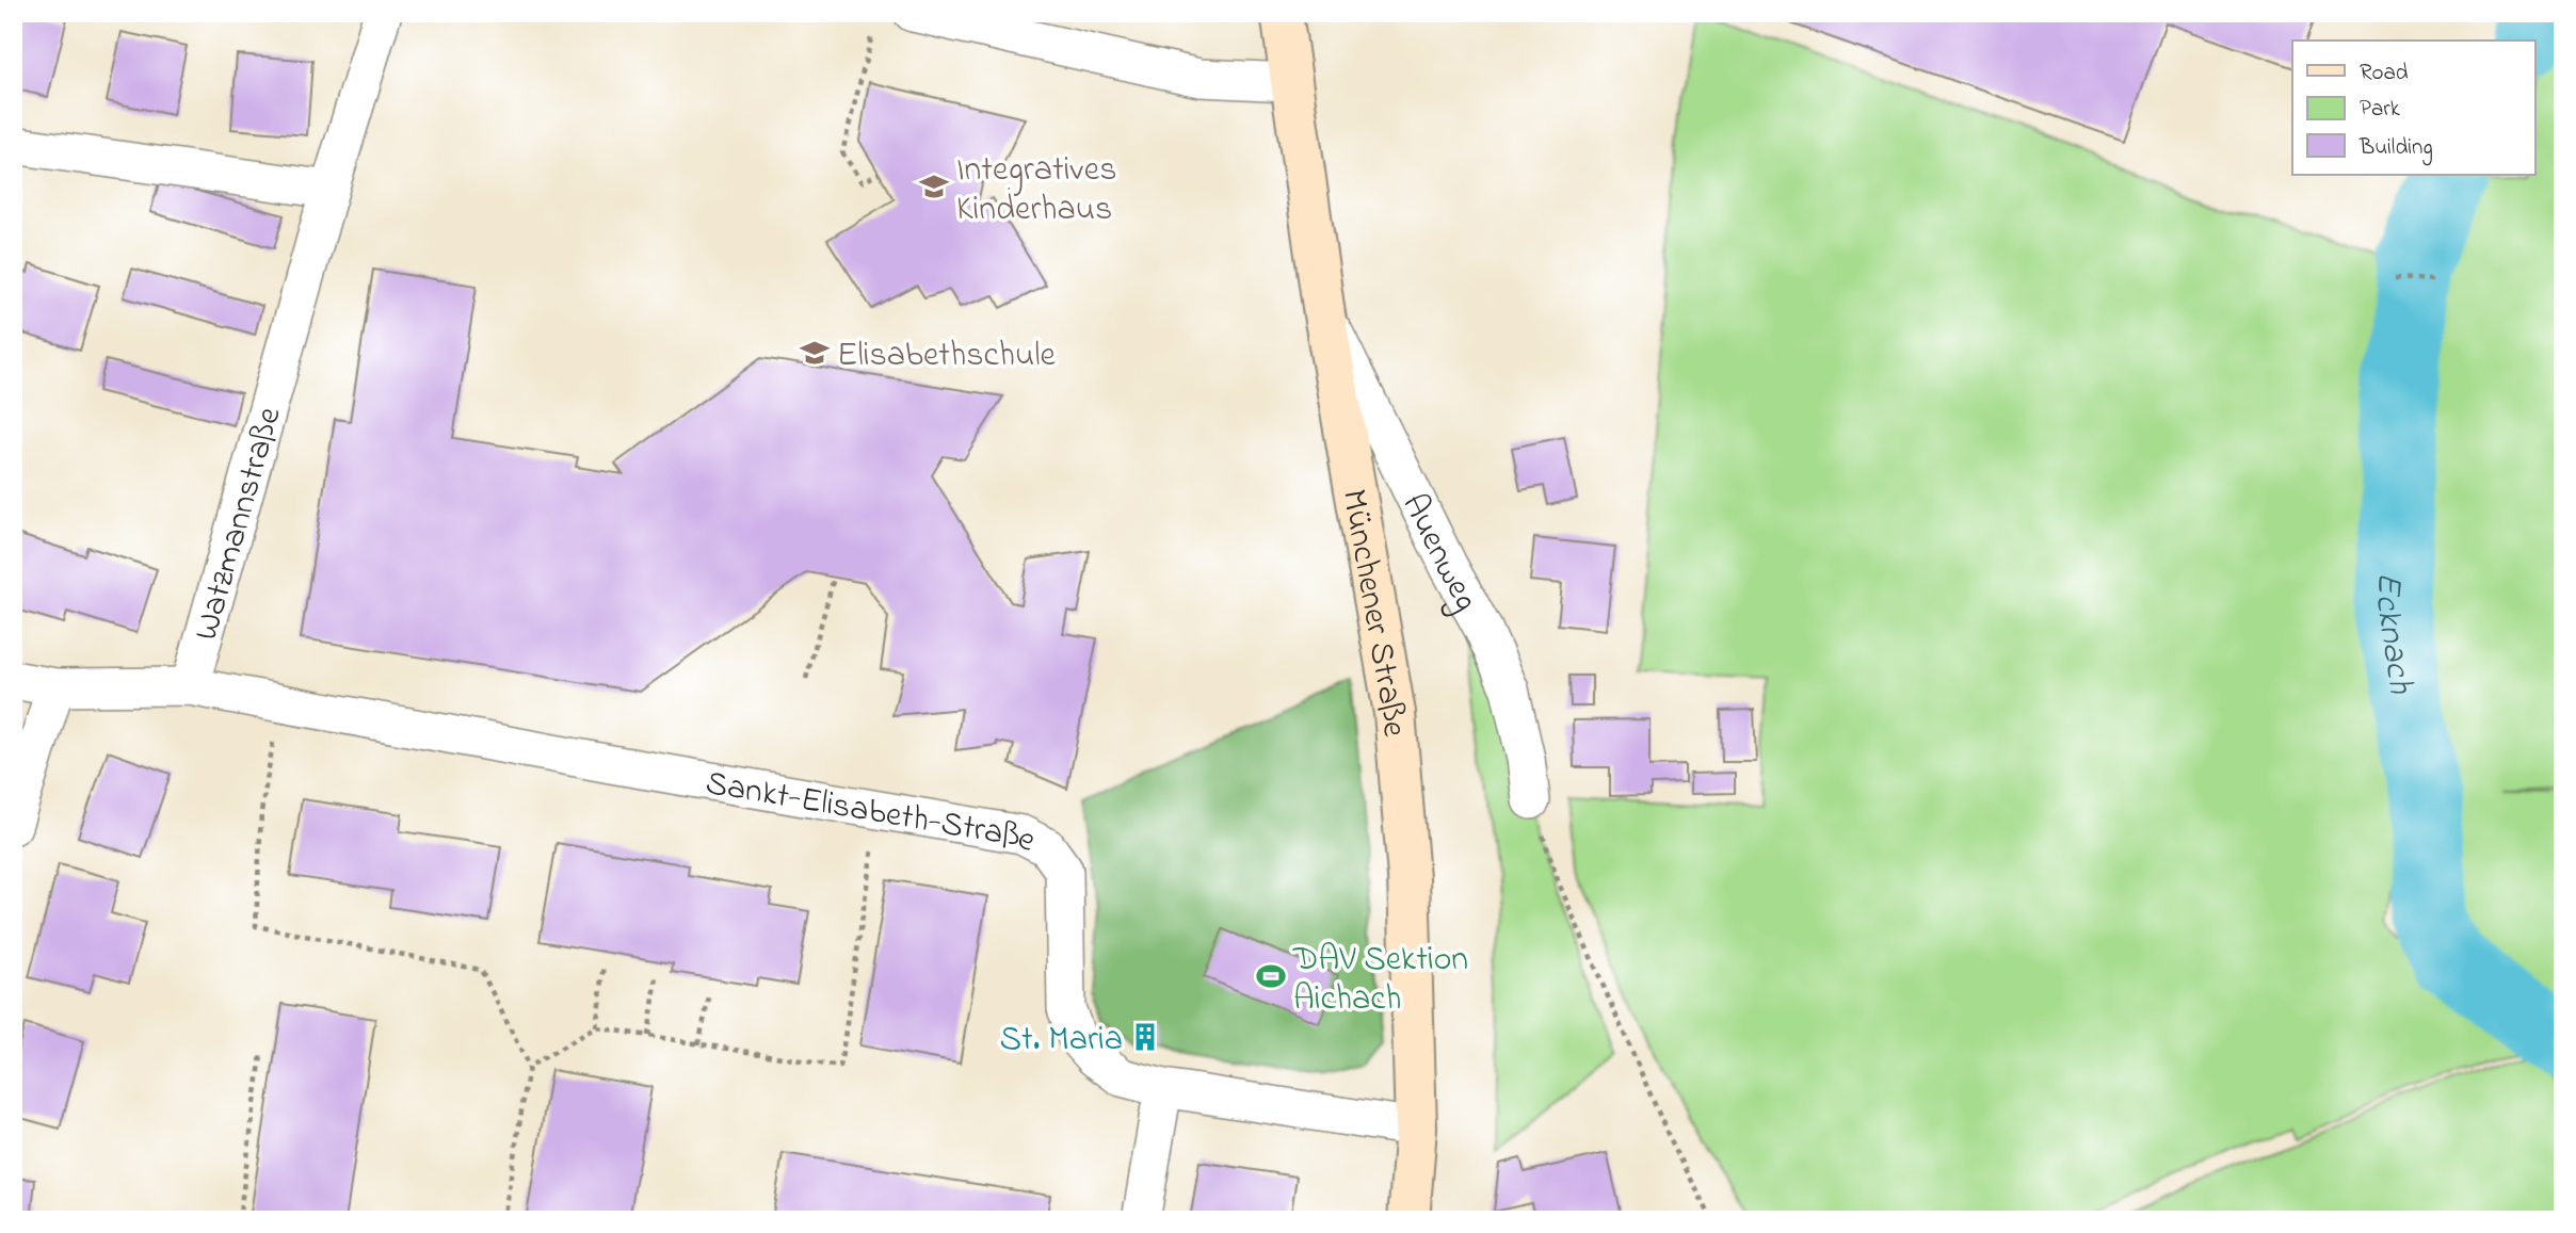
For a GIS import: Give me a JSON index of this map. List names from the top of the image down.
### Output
{
  "streets": {
    "main road": ["Münchener Straße"],
    "street": ["Watzmannstraße", "Auenweg", "Sankt-Elisabeth-Straße"]
  },
  "crossings": [
    ["Watzmannstraße", "Sankt-Elisabeth-Straße"],
    ["Auenweg", "Münchener Straße"],
    ["Münchener Straße", "Sankt-Elisabeth-Straße"]
  ],
  "water": ["Ecknach"],
  "places": {
    "school or university": ["Integratives Kinderhaus", "Elisabethschule"],
    "sports": ["DAV Sektion Aichach"],
    "building": ["St. Maria"]
  },
  "legend": ["Road", "Park", "Building"]
}
